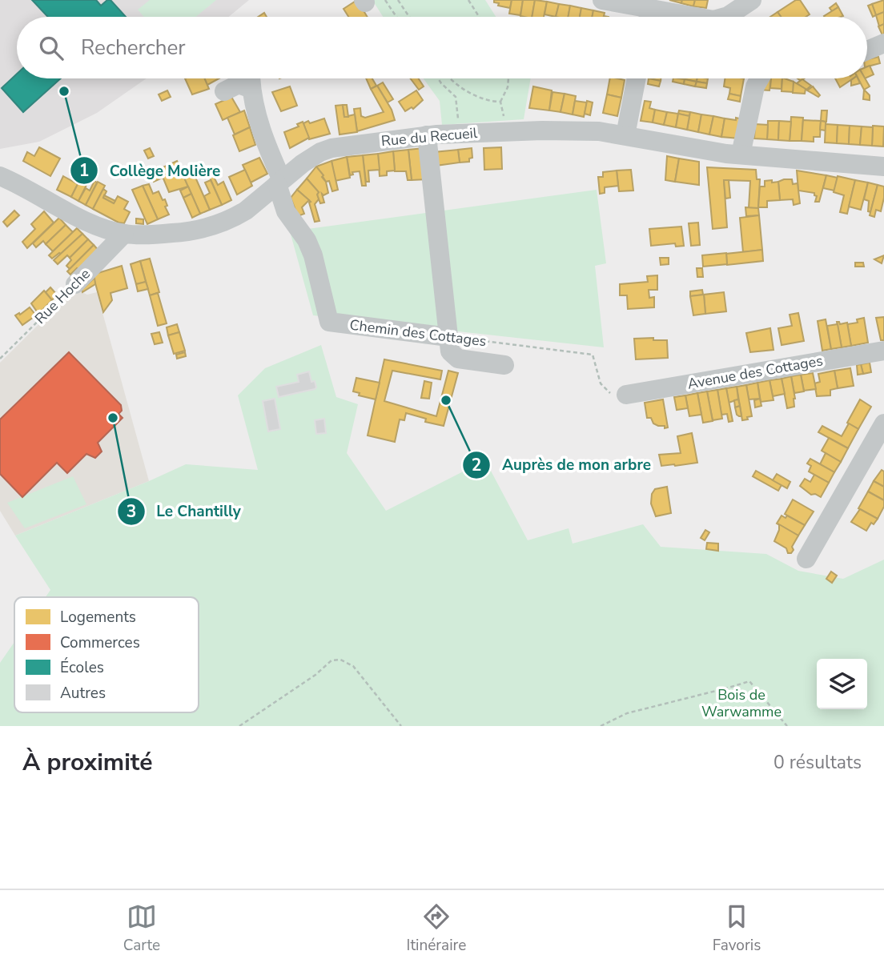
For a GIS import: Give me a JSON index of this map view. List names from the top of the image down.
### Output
{
  "streets": {
    "street": [
      "Rue du Recueil",
      "Rue Hoche",
      "Chemin des Cottages",
      "Avenue des Cottages"
    ]
  },
  "crossings": [
    ["Rue du Recueil", "Rue Hoche"],
    ["Rue du Recueil", "Chemin des Cottages"],
    ["Chemin des Cottages", "Avenue des Cottages"]
  ],
  "parks": ["Bois de Warwamme"],
  "places": ["Collège Molière", "Auprès de mon arbre", "Le Chantilly"],
  "legend": [
    "Logements",
    "Commerces",
    "Écoles",
    "Autres"
  ],
  "page": {
    "search": "Rechercher",
    "heading": ["À proximité", "0 résultats"],
    "nav": ["Carte", "Itinéraire", "Favoris"]
  }
}
